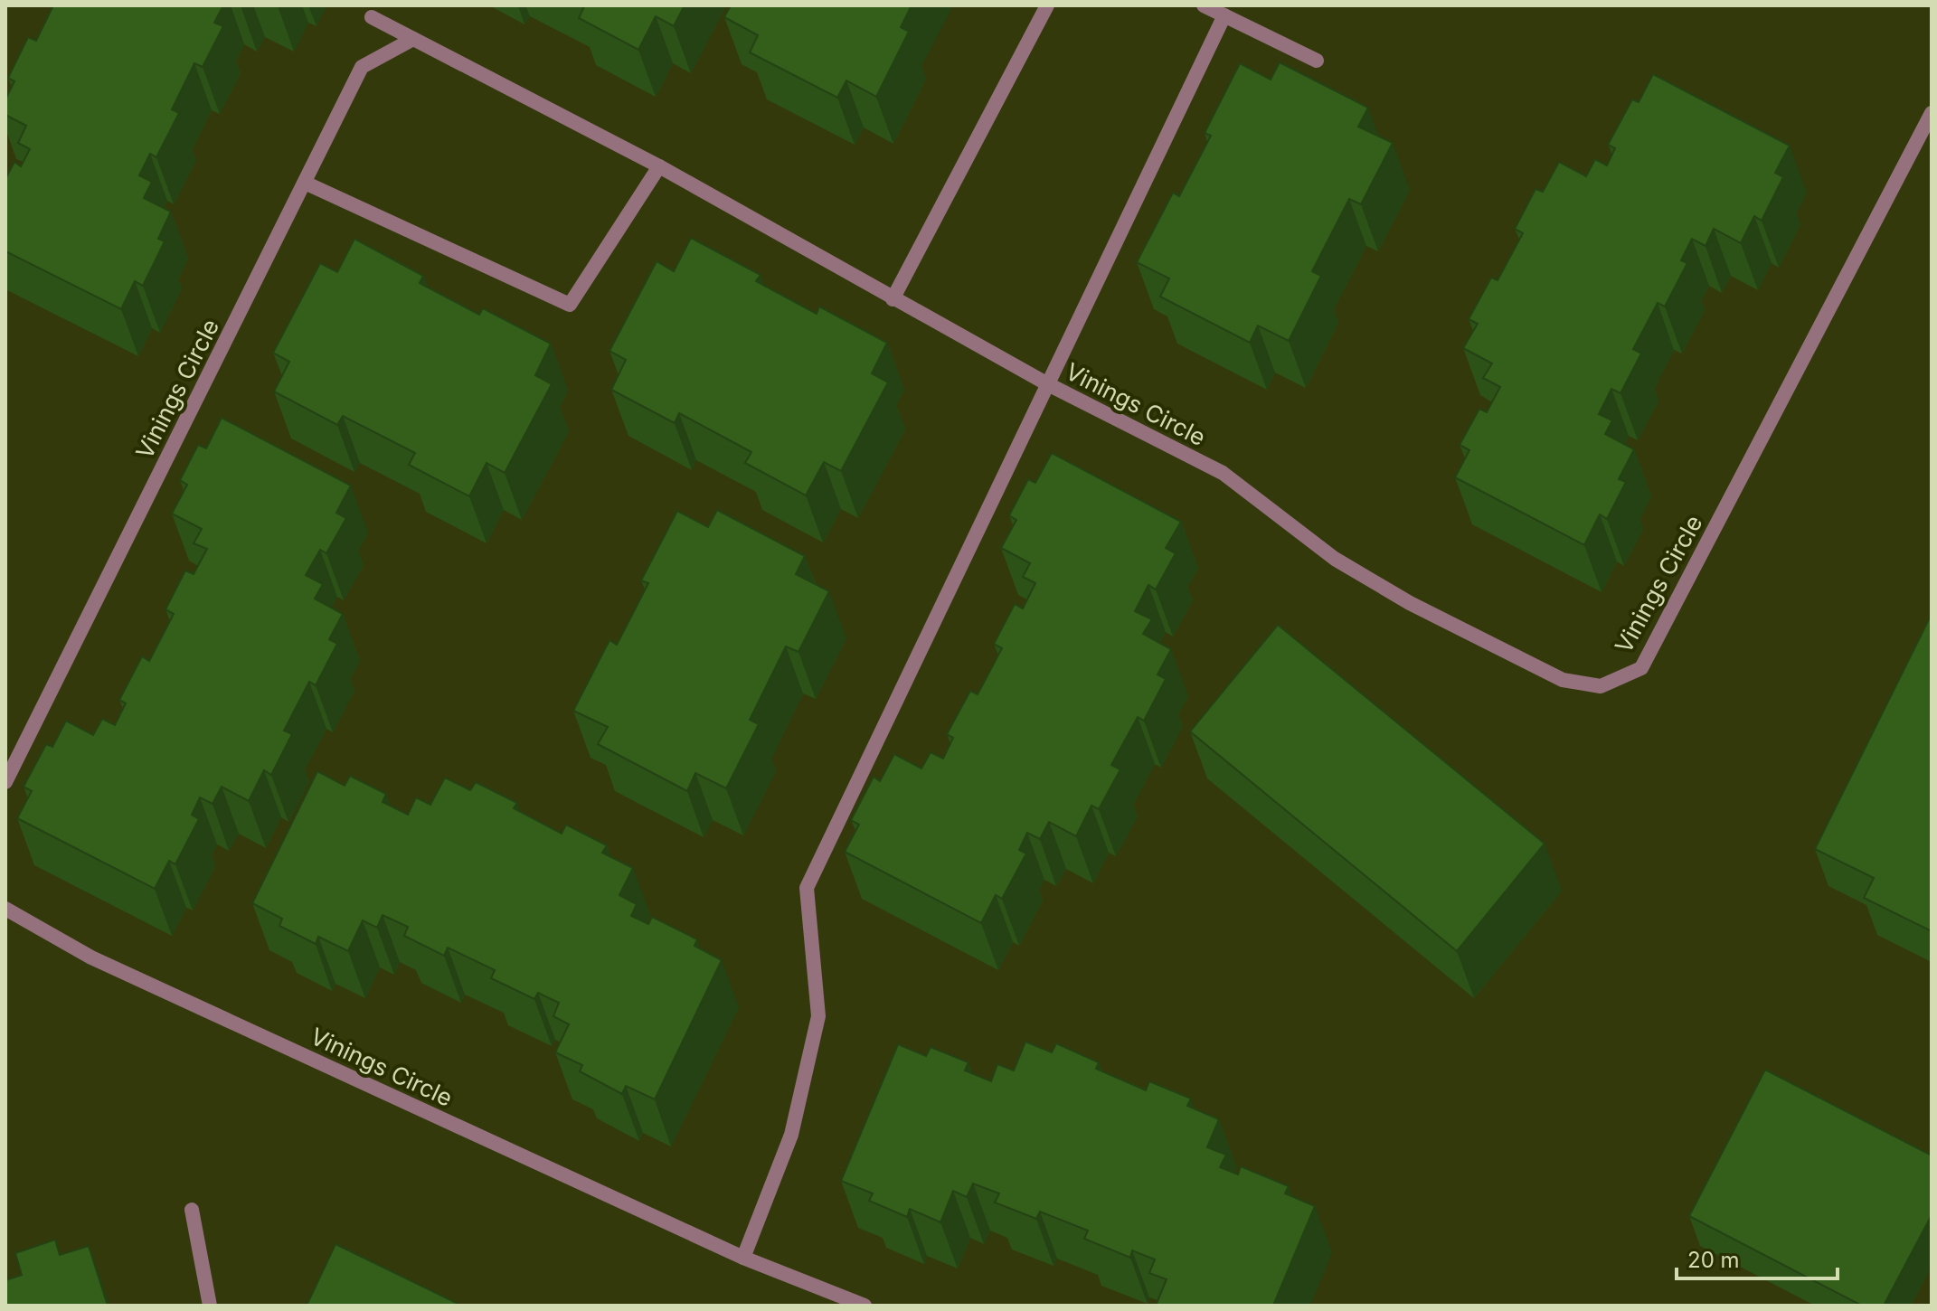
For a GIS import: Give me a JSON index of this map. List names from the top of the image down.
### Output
{
  "streets": {
    "street": ["Vinings Circle"]
  },
  "scale_bar": "20 m"
}
